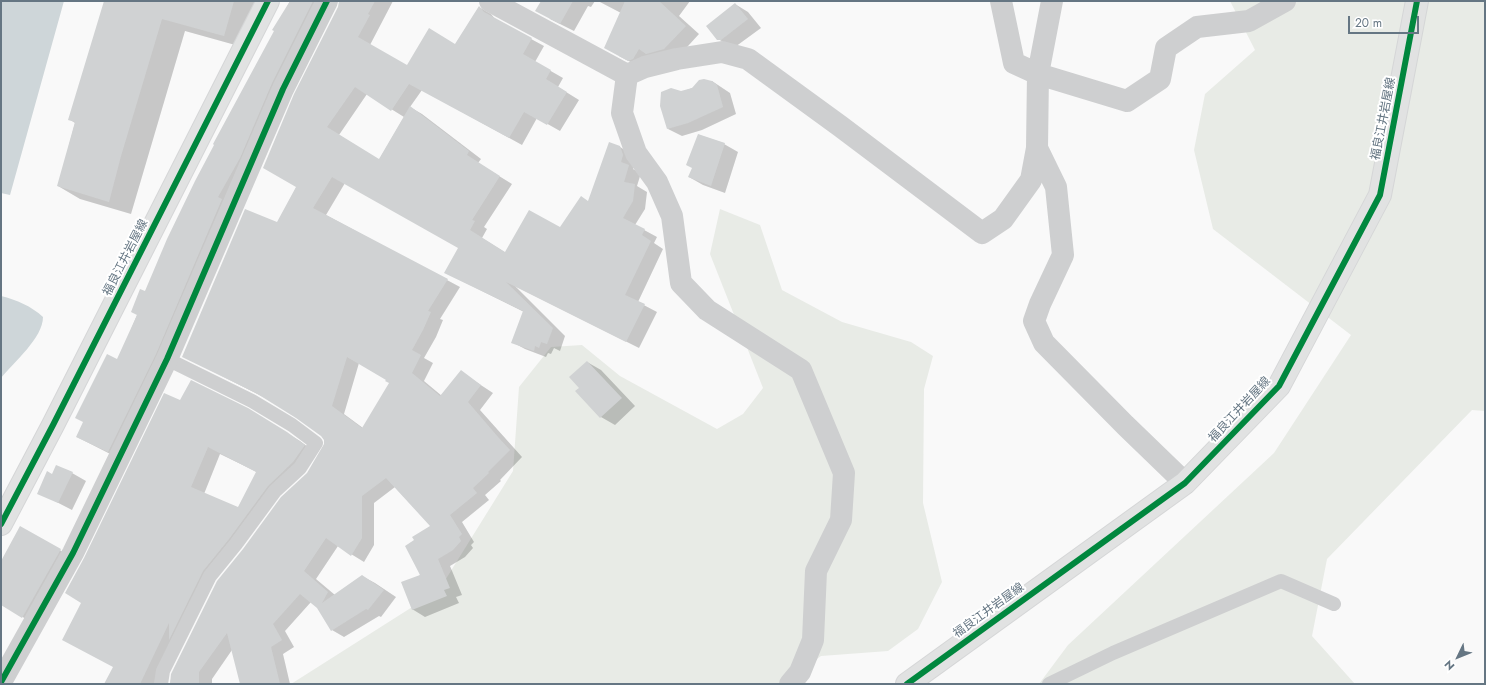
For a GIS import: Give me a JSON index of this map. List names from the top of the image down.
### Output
{
  "streets": {
    "main road": ["福良江井岩屋線"]
  },
  "scale_bar": "20 m",
  "north": "bottom left"
}
